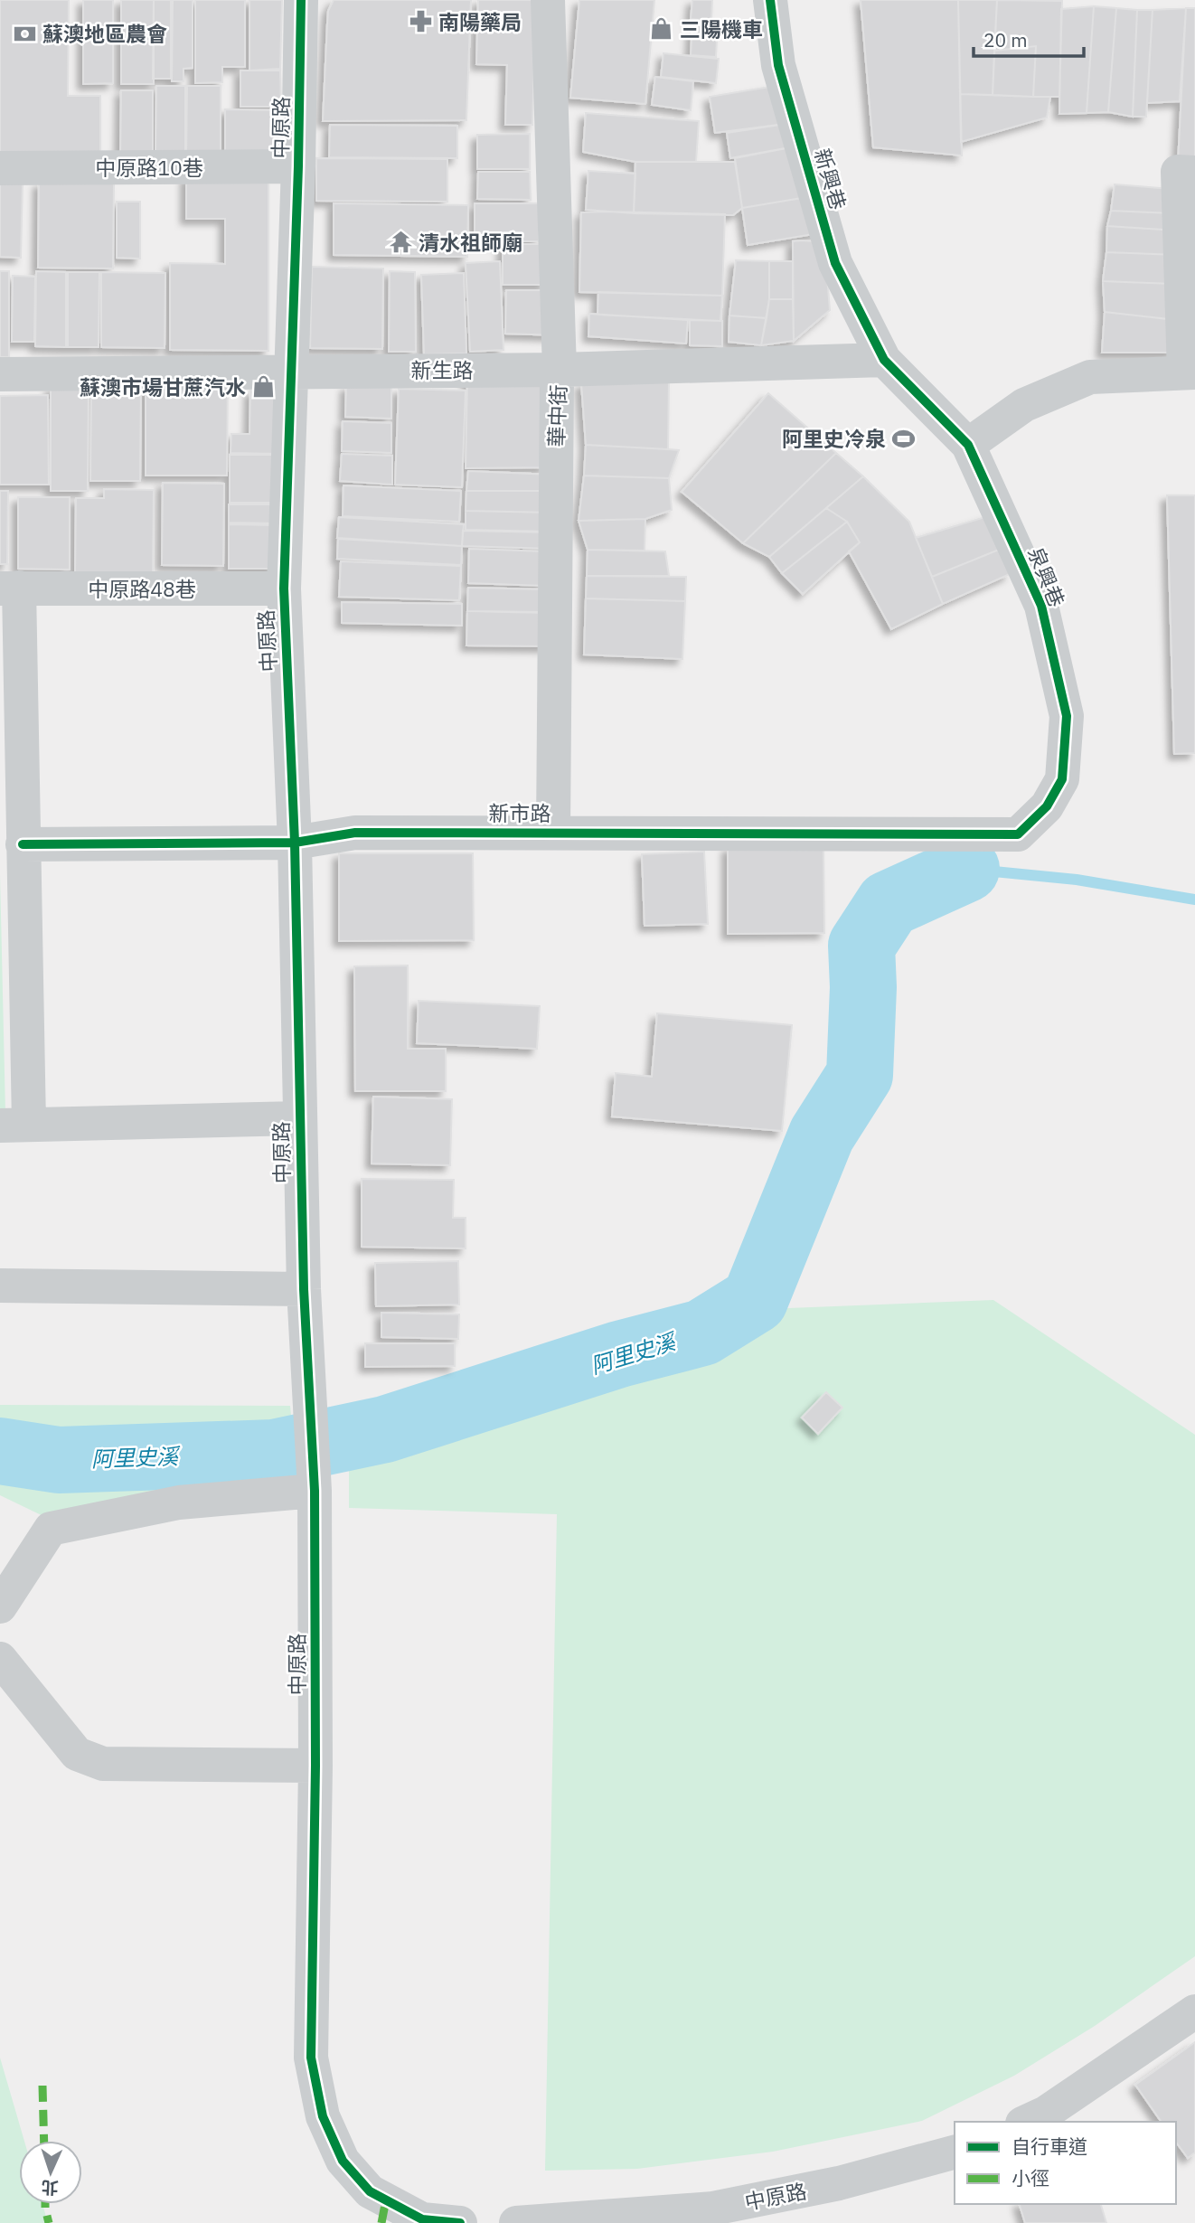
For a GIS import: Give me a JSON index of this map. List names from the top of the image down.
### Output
{
  "streets": {
    "street": [
      "中原路",
      "中原路10巷",
      "新興巷",
      "新生路",
      "華中街",
      "泉興巷",
      "中原路48巷",
      "新市路"
    ]
  },
  "crossings": [
    ["中原路", "中原路10巷"],
    ["中原路", "新生路"],
    ["中原路", "中原路48巷"],
    ["中原路", "新市路"],
    ["新興巷", "新生路"],
    ["新興巷", "泉興巷"],
    ["新生路", "華中街"],
    ["新生路", "泉興巷"],
    ["華中街", "新市路"],
    ["泉興巷", "新市路"]
  ],
  "water": ["阿里史溪"],
  "places": {
    "pharmacy": ["南陽藥局"],
    "shop": ["三陽機車", "蘇澳市場甘蔗汽水"],
    "bank": ["蘇澳地區農會"],
    "temple": ["清水祖師廟"],
    "sports": ["阿里史冷泉"]
  },
  "legend": ["自行車道", "小徑"],
  "scale_bar": "20 m",
  "north": "bottom"
}
